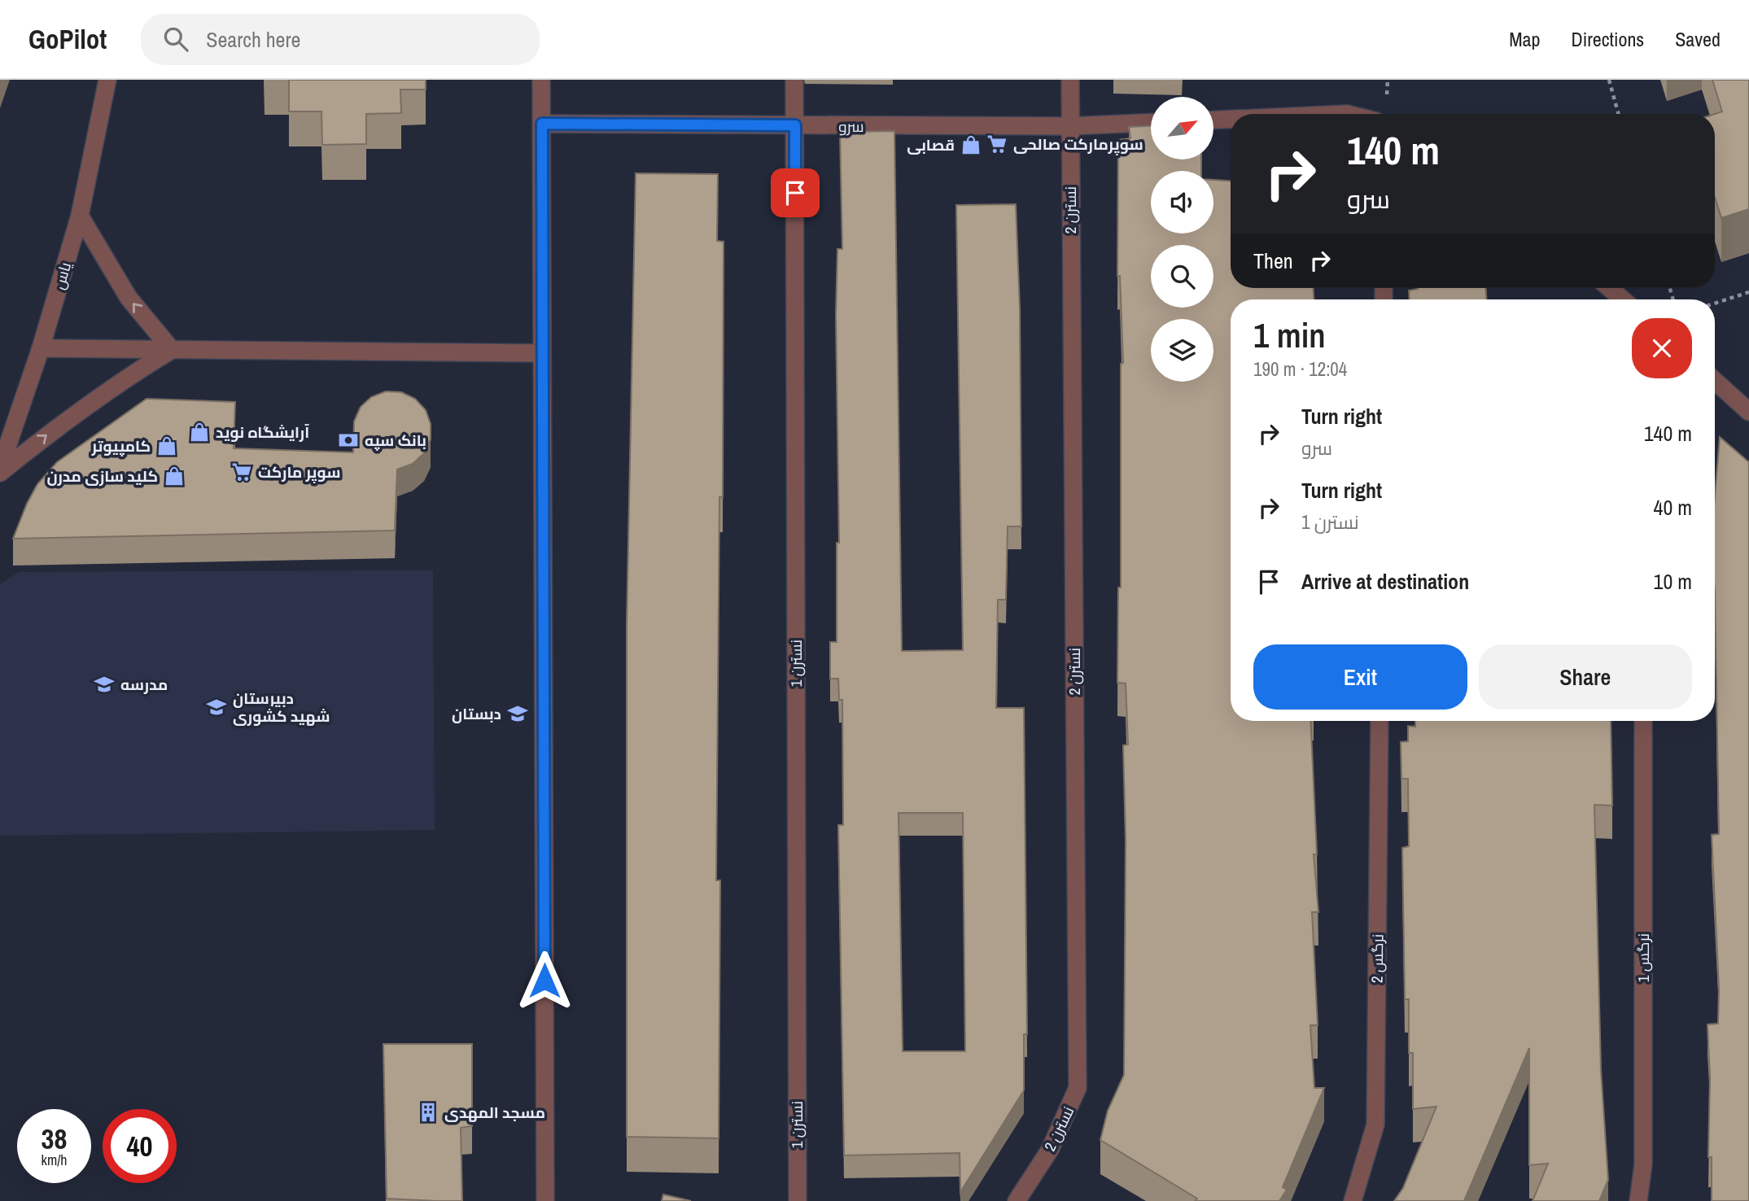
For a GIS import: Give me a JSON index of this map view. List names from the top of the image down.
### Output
{
  "streets": {
    "street": [
      "سرو",
      "نسترن 2",
      "یاس",
      "نسترن 1",
      "نرگس 1",
      "نرگس 2"
    ]
  },
  "crossings": [
    ["سرو", "نسترن 2"],
    ["سرو", "نسترن 1"]
  ],
  "places": {
    "supermarket": ["سوپرمارکت صالحی", "سوپر مارکت"],
    "shop": [
      "قصابی",
      "آرایشگاه نوید",
      "کامپیوتر",
      "کلید سازی مدرن"
    ],
    "bank": ["بانک سپه"],
    "school or university": ["مدرسه", "دبیرستان شهید کشوری", "دبستان"],
    "building": ["مسجد المهدی"]
  },
  "north": "top right",
  "page": {
    "header": "GoPilot",
    "search": "Search here",
    "nav": ["Map", "Directions", "Saved"],
    "turn": ["140 m", "سرو"],
    "then": "Then",
    "heading": ["1 min", "190 m · 12:04"],
    "list": [
      {
        "name": "Turn right",
        "note": "سرو",
        "value": "140 m"
      },
      {
        "name": "Turn right",
        "note": "نسترن 1",
        "value": "40 m"
      },
      {
        "name": "Arrive at destination",
        "value": "10 m"
      }
    ],
    "buttons": ["Exit", "Share"],
    "speed": "38 km/h",
    "limit": "40"
  }
}
